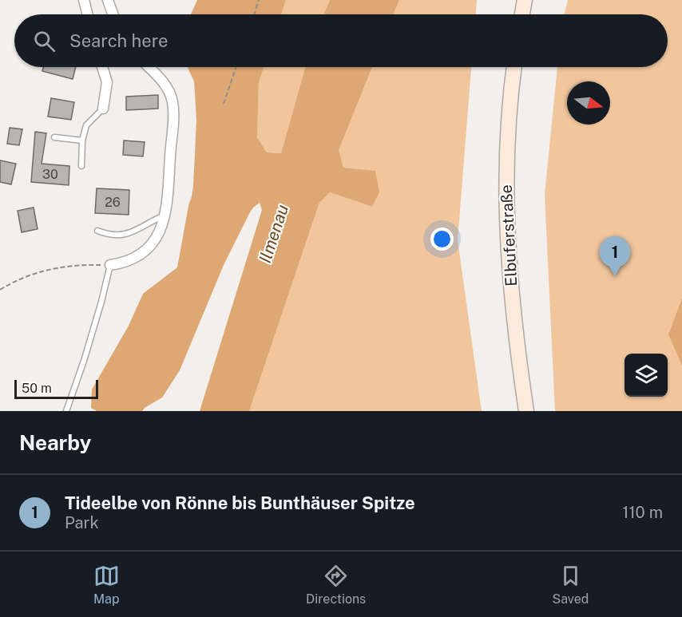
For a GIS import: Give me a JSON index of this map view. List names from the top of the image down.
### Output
{
  "streets": {
    "street": ["Elbuferstraße"]
  },
  "water": ["Ilmenau"],
  "house_numbers": ["30", "26"],
  "scale_bar": "50 m",
  "north": "right",
  "page": {
    "search": "Search here",
    "pins": "1",
    "scale": "50 m",
    "heading": "Nearby",
    "list": [
      {
        "mark": "1",
        "name": "Tideelbe von Rönne bis Bunthäuser Spitze",
        "note": "Park",
        "value": "110 m"
      }
    ],
    "nav": ["Map", "Directions", "Saved"]
  }
}
